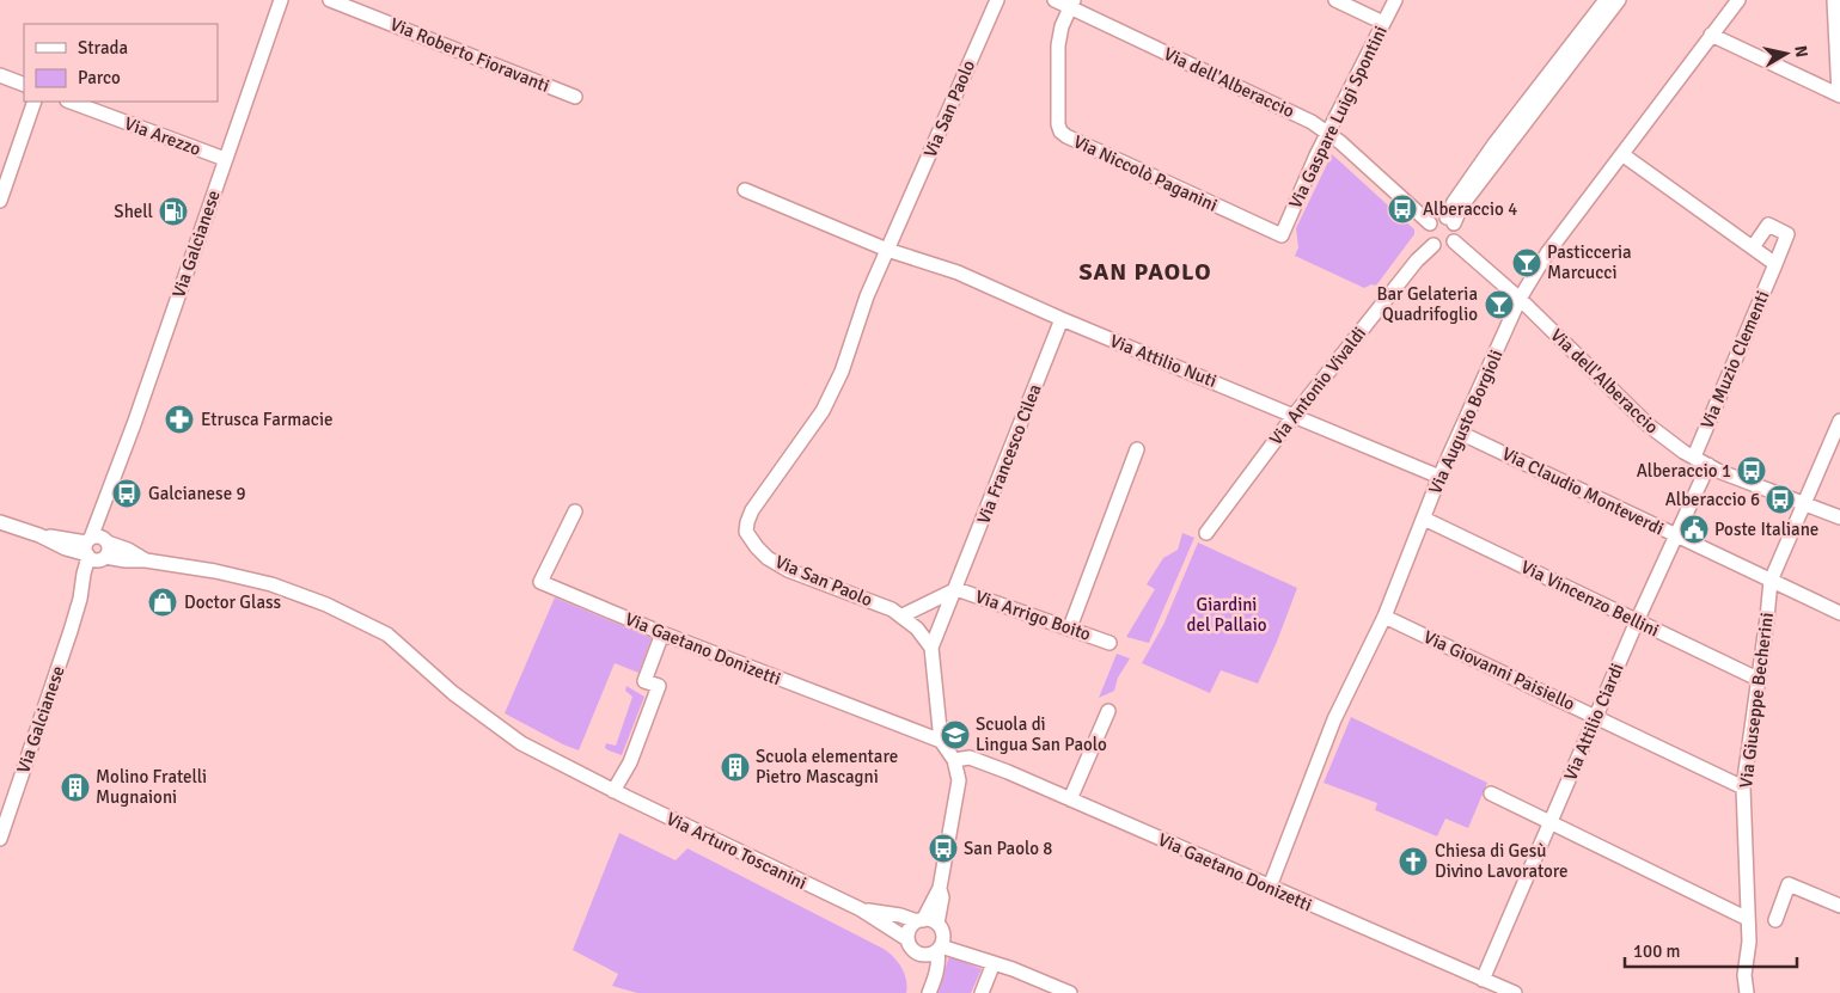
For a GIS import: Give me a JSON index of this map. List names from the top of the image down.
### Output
{
  "streets": {
    "street": [
      "Via Roberto Fioravanti",
      "Via dell'Alberaccio",
      "Via San Paolo",
      "Via Gaspare Luigi Spontini",
      "Via Arezzo",
      "Via Niccolò Paganini",
      "Via Galcianese",
      "Via Muzio Clementi",
      "Via Attilio Nuti",
      "Via Antonio Vivaldi",
      "Via Augusto Borgioli",
      "Via Francesco Cilea",
      "Via Claudio Monteverdi",
      "Via Vincenzo Bellini",
      "Via Arrigo Boito",
      "Via Gaetano Donizetti",
      "Via Giovanni Paisiello",
      "Via Giuseppe Becherini",
      "Via Attilio Ciardi",
      "Via Arturo Toscanini"
    ]
  },
  "crossings": [
    ["Via dell'Alberaccio", "Via Gaspare Luigi Spontini"],
    ["Via dell'Alberaccio", "Via Niccolò Paganini"],
    ["Via dell'Alberaccio", "Via Muzio Clementi"],
    ["Via dell'Alberaccio", "Via Antonio Vivaldi"],
    ["Via dell'Alberaccio", "Via Augusto Borgioli"],
    ["Via dell'Alberaccio", "Via Giuseppe Becherini"],
    ["Via dell'Alberaccio", "Via Attilio Ciardi"],
    ["Via San Paolo", "Via Attilio Nuti"],
    ["Via San Paolo", "Via Francesco Cilea"],
    ["Via Gaspare Luigi Spontini", "Via Niccolò Paganini"],
    ["Via Arezzo", "Via Galcianese"],
    ["Via Galcianese", "Via Arturo Toscanini"],
    ["Via Attilio Nuti", "Via Antonio Vivaldi"],
    ["Via Attilio Nuti", "Via Augusto Borgioli"],
    ["Via Attilio Nuti", "Via Francesco Cilea"],
    ["Via Augusto Borgioli", "Via Claudio Monteverdi"],
    ["Via Augusto Borgioli", "Via Vincenzo Bellini"],
    ["Via Augusto Borgioli", "Via Gaetano Donizetti"],
    ["Via Augusto Borgioli", "Via Giovanni Paisiello"],
    ["Via Francesco Cilea", "Via Arrigo Boito"],
    ["Via Claudio Monteverdi", "Via Giuseppe Becherini"],
    ["Via Claudio Monteverdi", "Via Attilio Ciardi"],
    ["Via Vincenzo Bellini", "Via Giuseppe Becherini"],
    ["Via Vincenzo Bellini", "Via Attilio Ciardi"],
    ["Via Gaetano Donizetti", "Via Attilio Ciardi"],
    ["Via Giovanni Paisiello", "Via Giuseppe Becherini"],
    ["Via Giovanni Paisiello", "Via Attilio Ciardi"]
  ],
  "districts": ["SAN PAOLO"],
  "parks": ["Giardini del Pallaio"],
  "places": {
    "bus stop": [
      "Alberaccio 4",
      "Alberaccio 1",
      "Galcianese 9",
      "Alberaccio 6",
      "San Paolo 8"
    ],
    "fuel station": ["Shell"],
    "bar": ["Pasticceria Marcucci", "Bar Gelateria Quadrifoglio"],
    "pharmacy": ["Etrusca Farmacie"],
    "public building": ["Poste Italiane"],
    "shop": ["Doctor Glass"],
    "school or university": ["Scuola di Lingua San Paolo"],
    "building": ["Scuola elementare Pietro Mascagni", "Molino Fratelli Mugnaioni"],
    "church": ["Chiesa di Gesù Divino Lavoratore"]
  },
  "legend": ["Strada", "Parco"],
  "scale_bar": "100 m",
  "north": "right"
}
